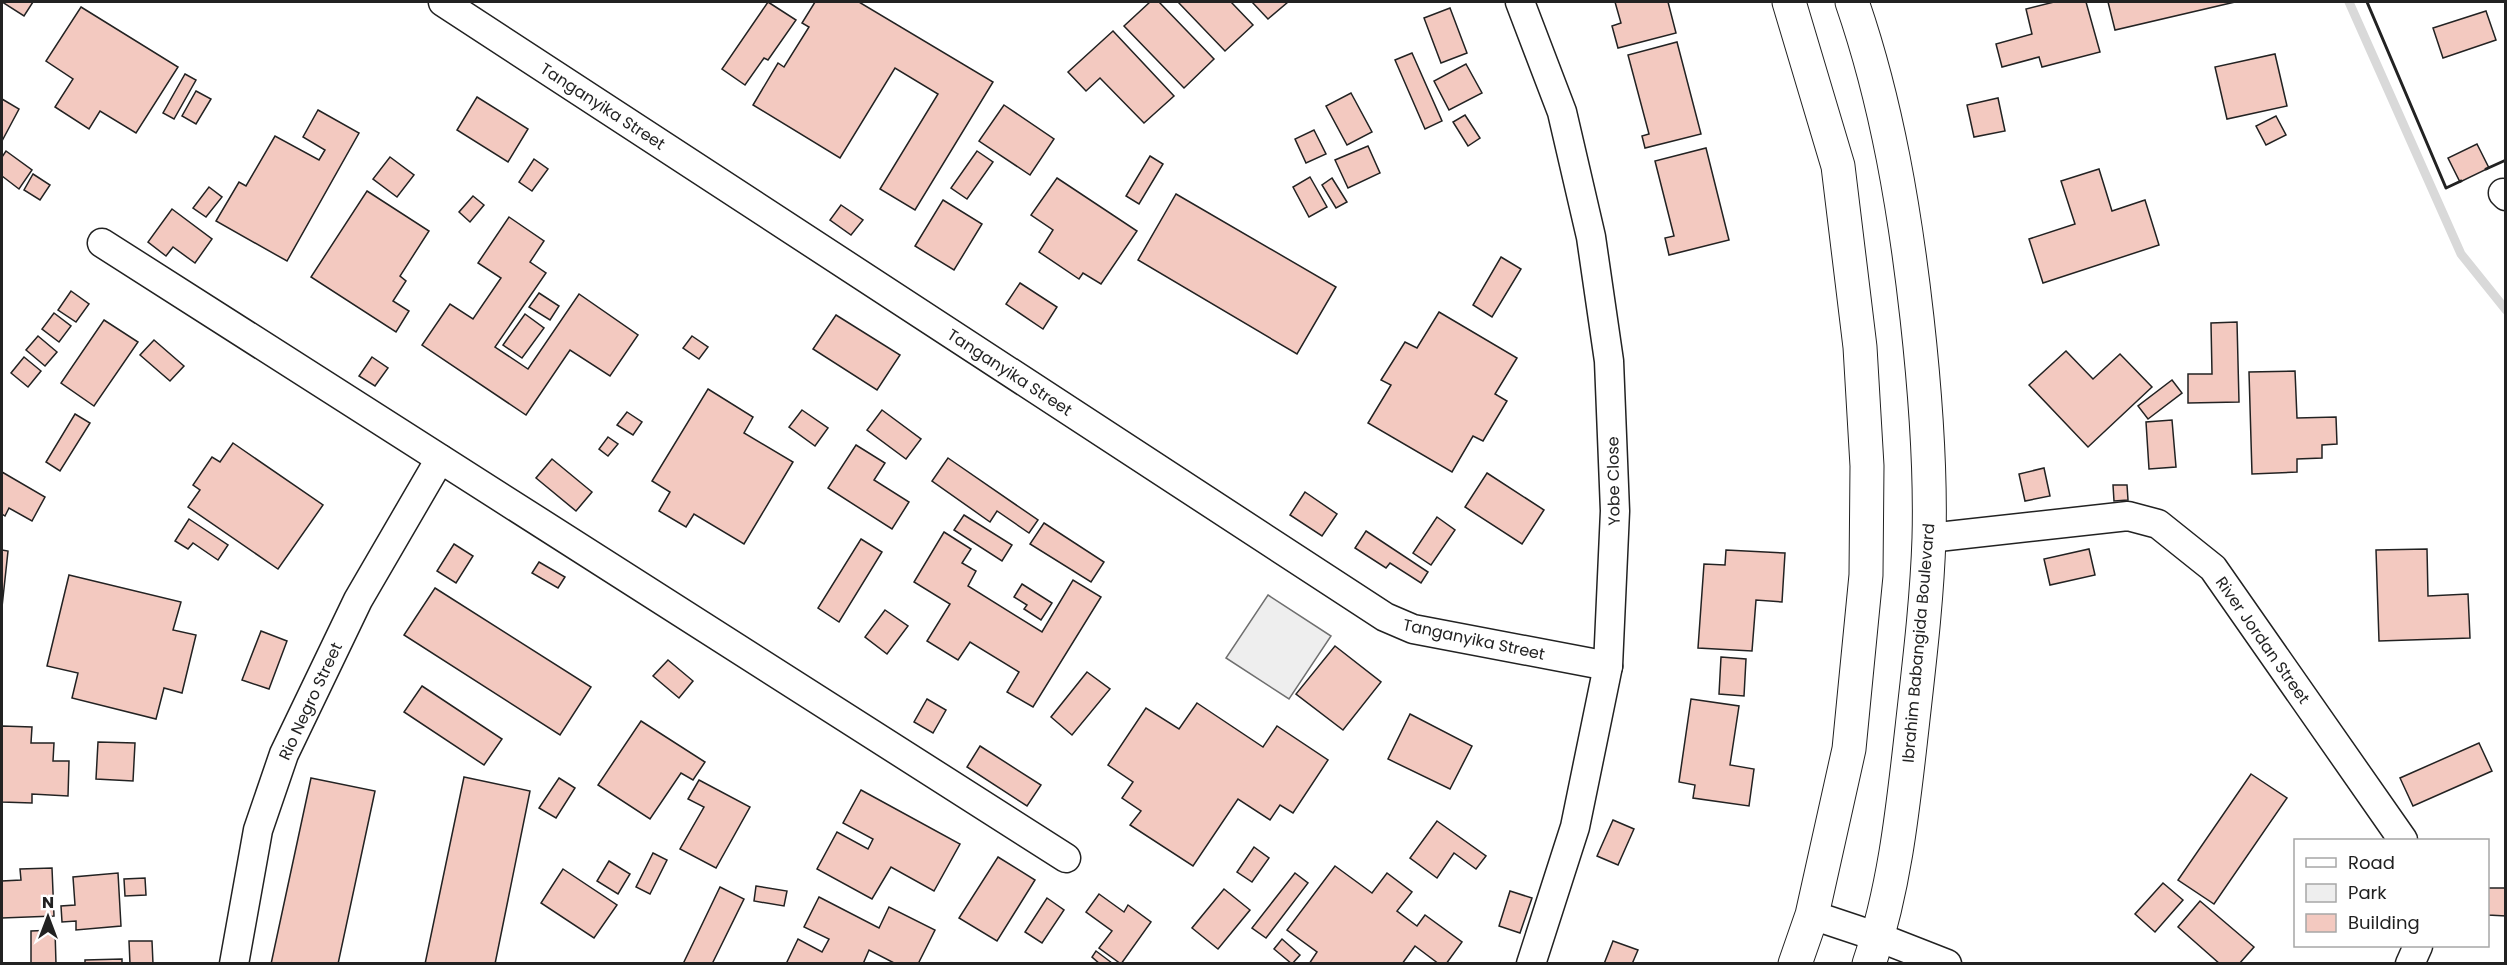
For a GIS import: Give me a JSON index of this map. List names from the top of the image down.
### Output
{
  "streets": {
    "street": [
      "Tanganyika Street",
      "Yobe Close",
      "River Jordan Street",
      "Ibrahim Babangida Boulevard",
      "Rio Negro Street"
    ]
  },
  "crossings": [
    ["Tanganyika Street", "Yobe Close"],
    ["River Jordan Street", "Ibrahim Babangida Boulevard"]
  ],
  "legend": ["Road", "Park", "Building"],
  "north": "top"
}
